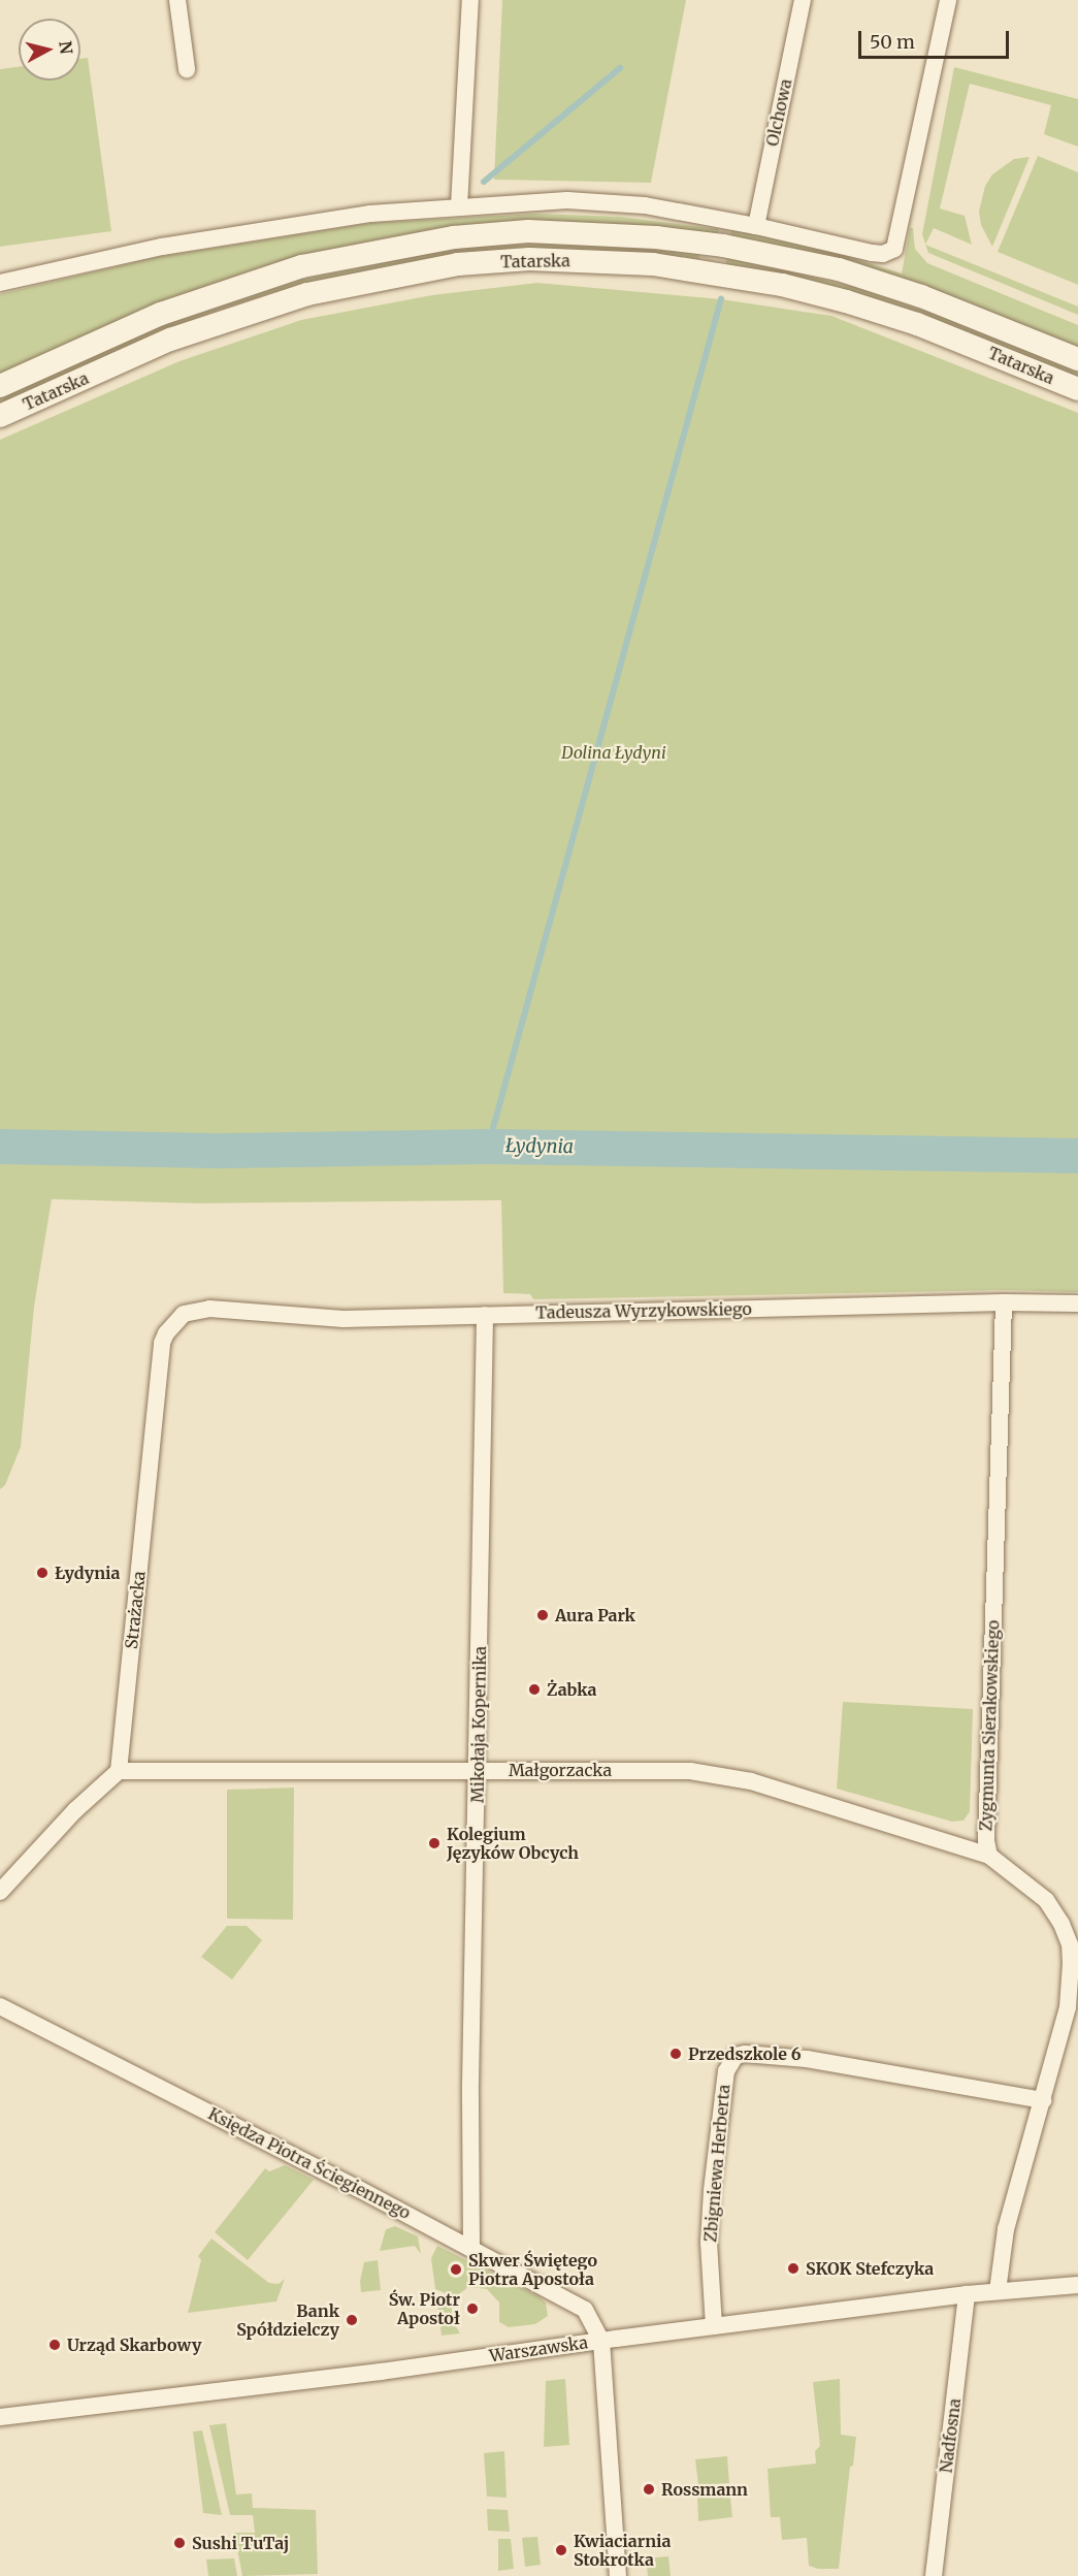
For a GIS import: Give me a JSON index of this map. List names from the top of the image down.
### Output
{
  "streets": {
    "main road": ["Tatarska"],
    "street": [
      "Olchowa",
      "Tadeusza Wyrzykowskiego",
      "Strażacka",
      "Mikołaja Kopernika",
      "Zygmunta Sierakowskiego",
      "Małgorzacka",
      "Księdza Piotra Ściegiennego",
      "Zbigniewa Herberta",
      "Warszawska",
      "Nadfosna"
    ]
  },
  "crossings": [
    ["Tadeusza Wyrzykowskiego", "Strażacka"],
    ["Tadeusza Wyrzykowskiego", "Mikołaja Kopernika"],
    ["Tadeusza Wyrzykowskiego", "Zygmunta Sierakowskiego"],
    ["Strażacka", "Małgorzacka"],
    ["Mikołaja Kopernika", "Małgorzacka"],
    ["Mikołaja Kopernika", "Księdza Piotra Ściegiennego"],
    ["Zygmunta Sierakowskiego", "Małgorzacka"],
    ["Zygmunta Sierakowskiego", "Zbigniewa Herberta"],
    ["Zygmunta Sierakowskiego", "Warszawska"],
    ["Księdza Piotra Ściegiennego", "Warszawska"],
    ["Zbigniewa Herberta", "Warszawska"],
    ["Warszawska", "Nadfosna"]
  ],
  "water": ["Łydynia"],
  "parks": ["Dolina Łydyni"],
  "places": [
    "Łydynia",
    "Aura Park",
    "Żabka",
    "Kolegium Języków Obcych",
    "Przedszkole 6",
    "SKOK Stefczyka",
    "Skwer Świętego Piotra Apostoła",
    "Św. Piotr Apostoł",
    "Bank Spółdzielczy",
    "Urząd Skarbowy",
    "Rossmann",
    "Sushi TuTaj",
    "Kwiaciarnia Stokrotka"
  ],
  "scale_bar": "50 m",
  "north": "right"
}
